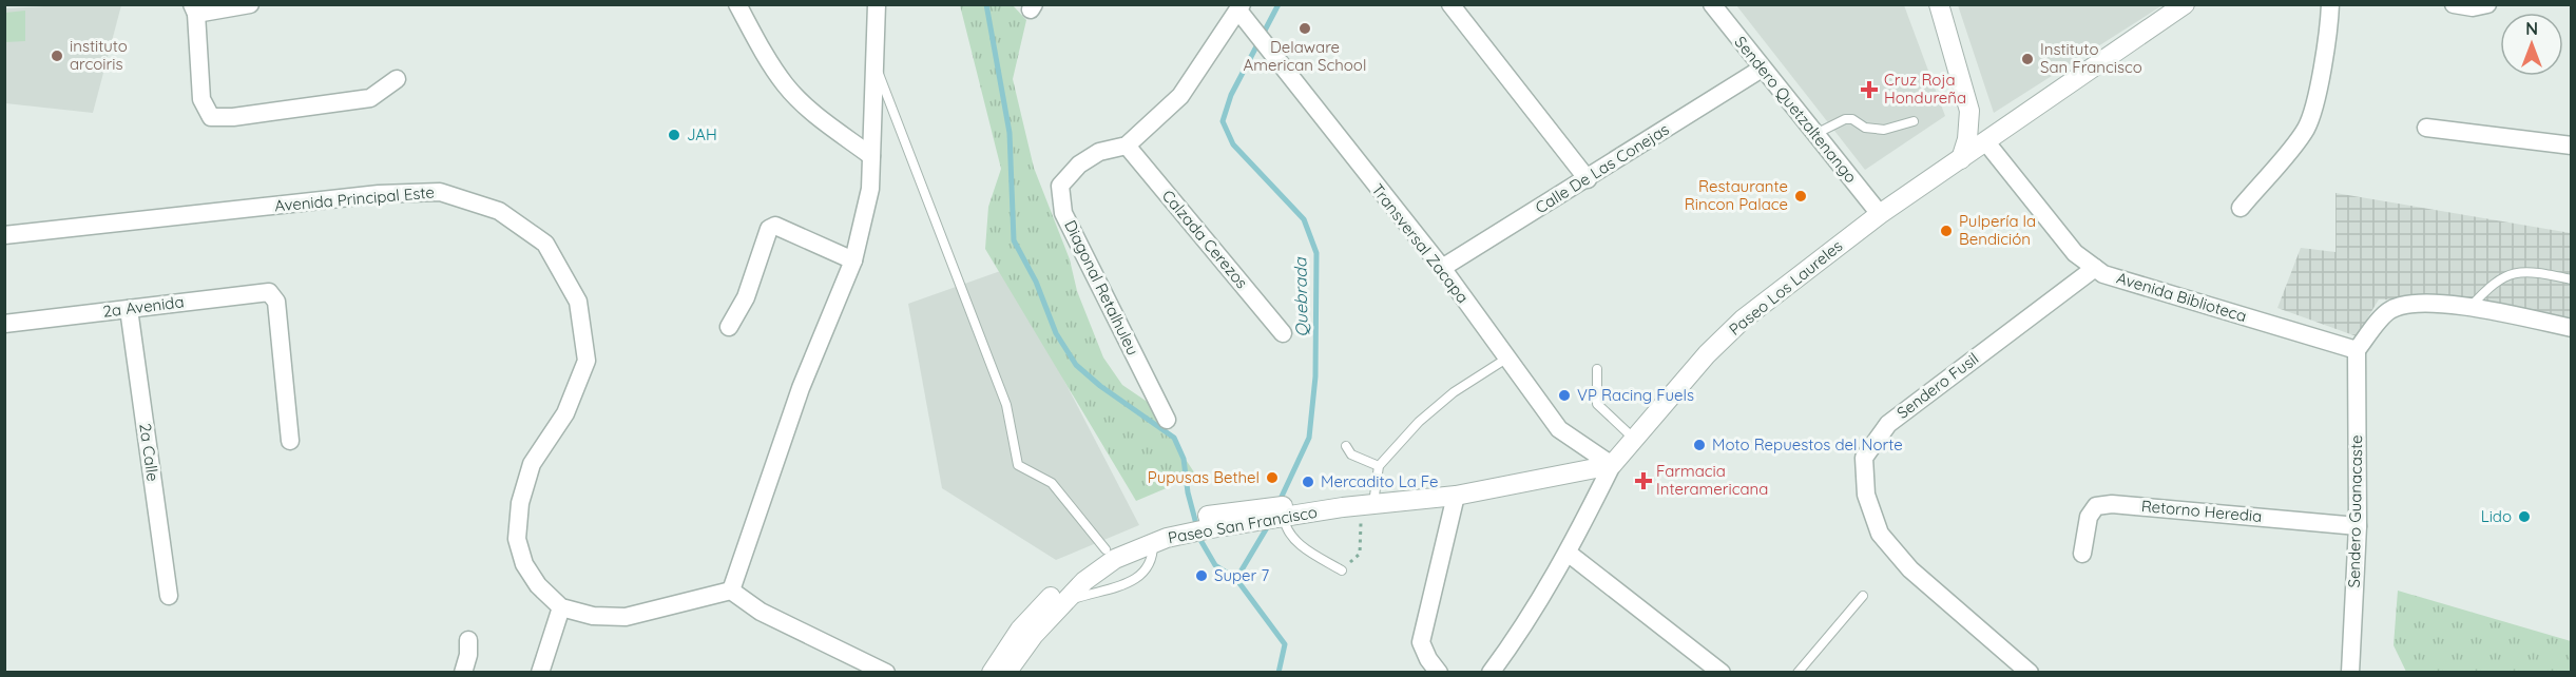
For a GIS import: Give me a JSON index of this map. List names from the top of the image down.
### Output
{
  "streets": {
    "street": [
      "Sendero Quetzaltenango",
      "Calle De Las Conejas",
      "Avenida Principal Este",
      "Calzada Cerezos",
      "Transversal Zacapa",
      "Diagonal Retalhuleu",
      "Paseo Los Laureles",
      "Avenida Biblioteca",
      "2a Avenida",
      "Sendero Fusil",
      "2a Calle",
      "Retorno Heredia",
      "Sendero Guanacaste",
      "Paseo San Francisco"
    ]
  },
  "crossings": [
    ["Sendero Quetzaltenango", "Calle De Las Conejas"],
    ["Sendero Quetzaltenango", "Paseo Los Laureles"],
    ["Calle De Las Conejas", "Transversal Zacapa"],
    ["Calzada Cerezos", "Diagonal Retalhuleu"],
    ["Transversal Zacapa", "Diagonal Retalhuleu"],
    ["Transversal Zacapa", "Paseo Los Laureles"],
    ["Transversal Zacapa", "Paseo San Francisco"],
    ["Paseo Los Laureles", "Avenida Biblioteca"],
    ["Paseo Los Laureles", "Paseo San Francisco"],
    ["Avenida Biblioteca", "Sendero Fusil"],
    ["Avenida Biblioteca", "Sendero Guanacaste"],
    ["2a Avenida", "2a Calle"],
    ["Retorno Heredia", "Sendero Guanacaste"]
  ],
  "water": ["Quebrada"],
  "places": {
    "other": [
      "Delaware American School",
      "instituto arcoiris",
      "Instituto San Francisco",
      "JAH",
      "Restaurante Rincon Palace",
      "Pulpería la Bendición",
      "VP Racing Fuels",
      "Moto Repuestos del Norte",
      "Pupusas Bethel",
      "Mercadito La Fe",
      "Lido",
      "Super 7"
    ],
    "health": ["Cruz Roja Hondureña", "Farmacia Interamericana"]
  },
  "north": "top"
}
